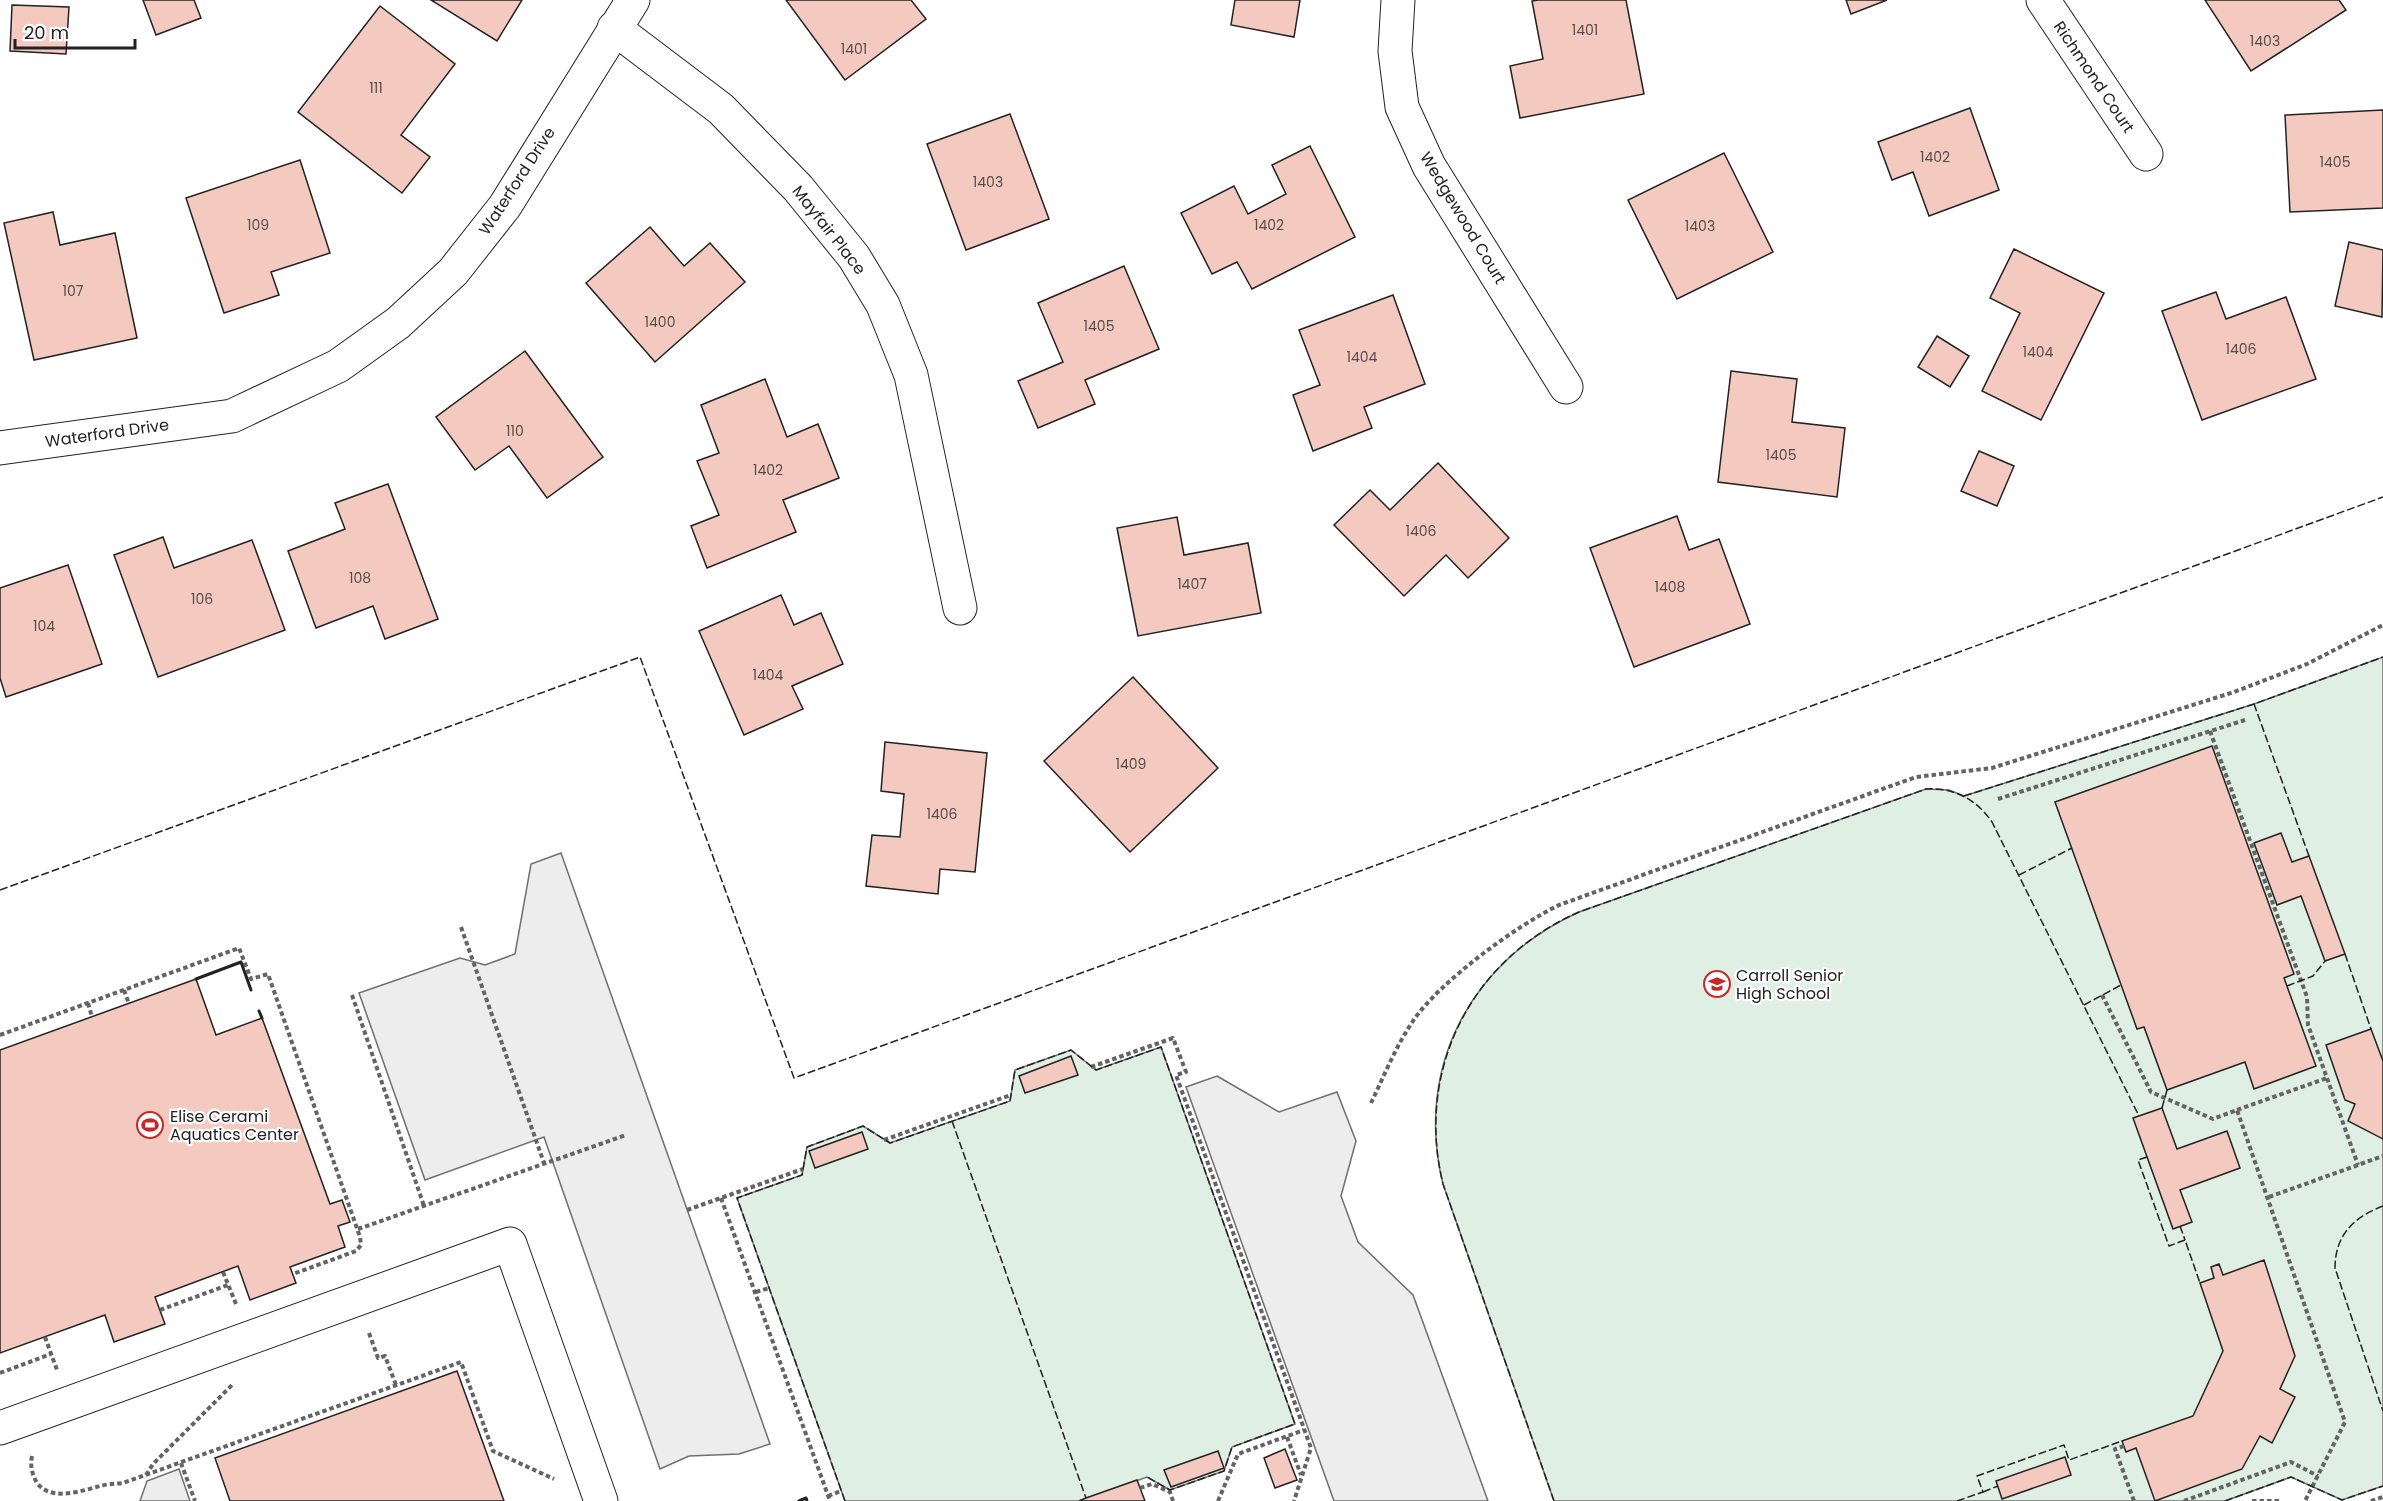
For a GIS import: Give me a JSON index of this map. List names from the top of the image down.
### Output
{
  "streets": {
    "street": [
      "Richmond Court",
      "Waterford Drive",
      "Wedgewood Court",
      "Mayfair Place"
    ]
  },
  "crossings": [
    ["Waterford Drive", "Mayfair Place"]
  ],
  "places": {
    "school or university": ["Carroll Senior High School"],
    "sports": ["Elise Cerami Aquatics Center"]
  },
  "house_numbers": [
    "1401",
    "1403",
    "1401",
    "111",
    "1402",
    "1405",
    "1403",
    "109",
    "1402",
    "1403",
    "107",
    "1400",
    "1405",
    "1406",
    "1404",
    "1404",
    "110",
    "1405",
    "1402",
    "1406",
    "108",
    "1407",
    "1408",
    "106",
    "104",
    "1404",
    "1409",
    "1406"
  ],
  "scale_bar": "20 m"
}
